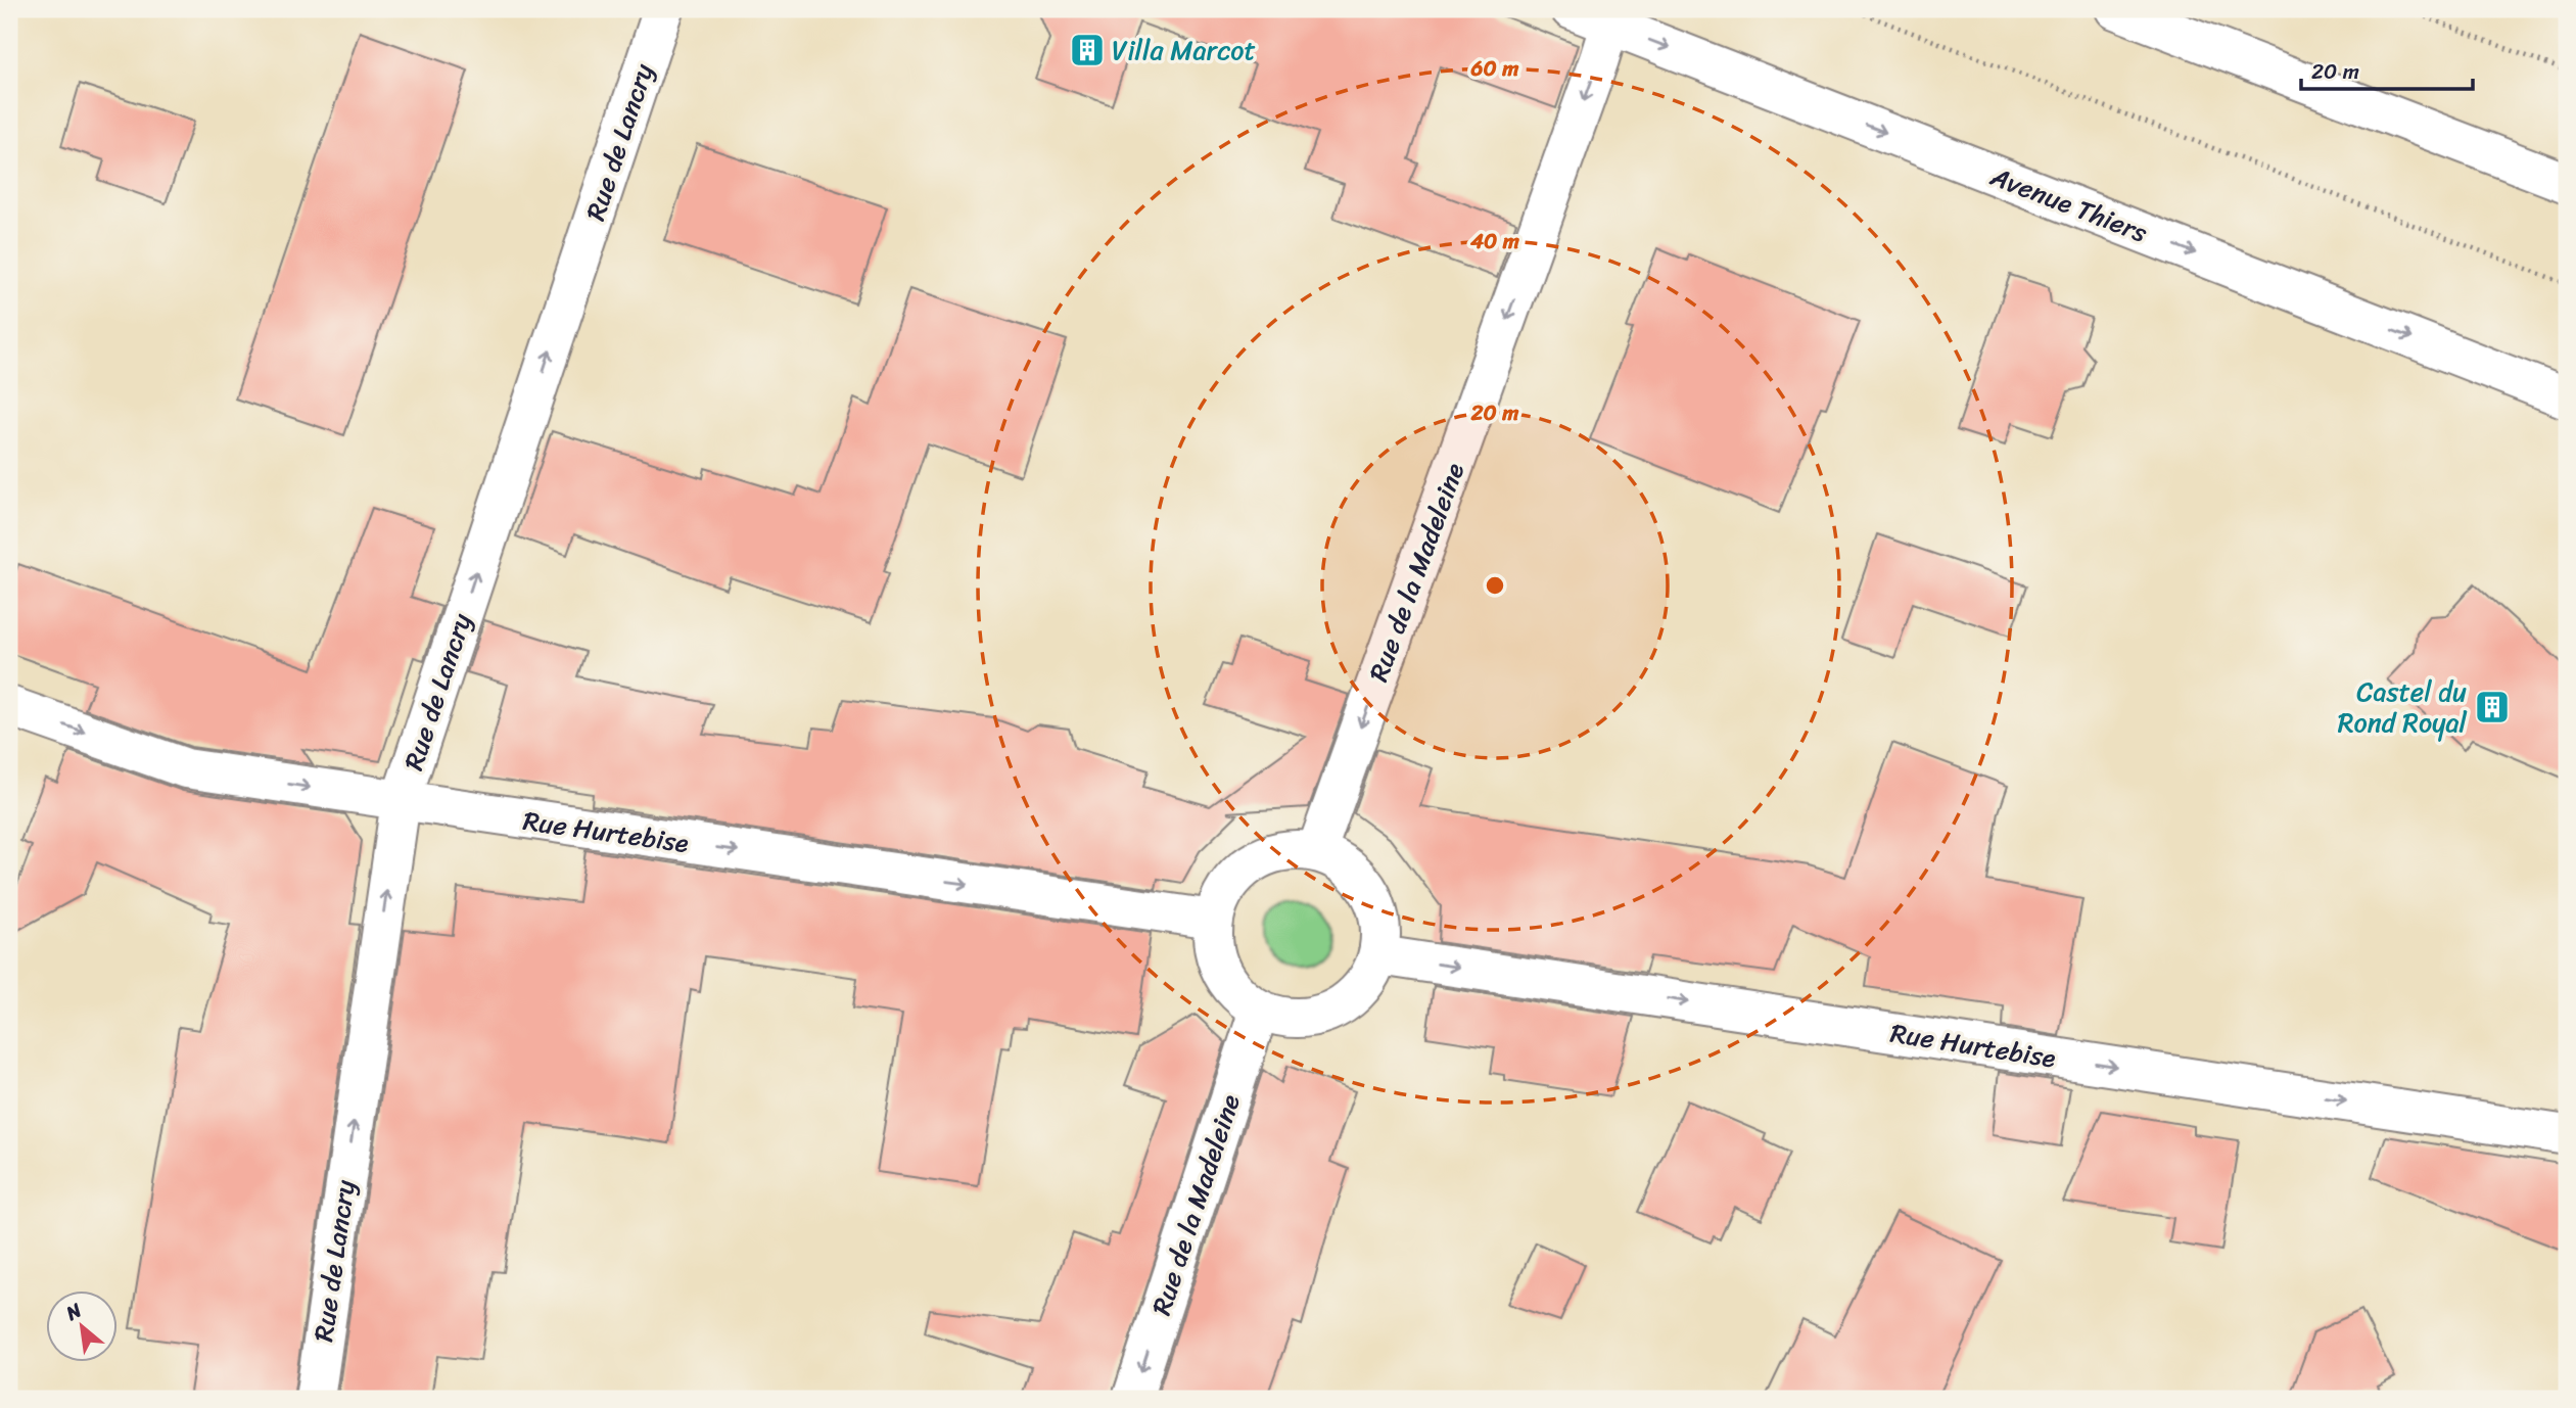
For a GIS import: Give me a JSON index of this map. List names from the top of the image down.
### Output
{
  "streets": {
    "street": [
      "Rue de Lancry",
      "Avenue Thiers",
      "Rue de la Madeleine",
      "Rue Hurtebise"
    ]
  },
  "crossings": [
    ["Rue de Lancry", "Rue Hurtebise"],
    ["Avenue Thiers", "Rue de la Madeleine"],
    ["Rue de la Madeleine", "Rue Hurtebise"]
  ],
  "one_way": ["Rue de Lancry", "Rue de la Madeleine", "Rue Hurtebise"],
  "places": {
    "building": ["Villa Marcot", "Castel du Rond Royal"]
  },
  "scale_bar": "20 m",
  "north": "top left",
  "rings": ["60 m", "40 m", "20 m"]
}
